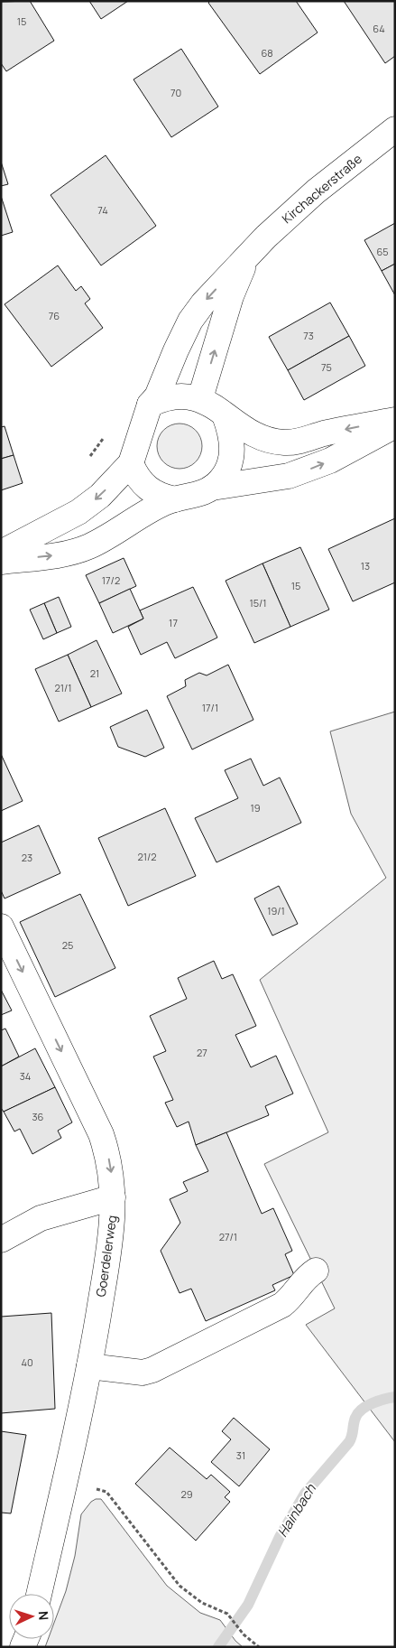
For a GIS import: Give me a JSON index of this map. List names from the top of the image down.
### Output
{
  "streets": {
    "street": ["Kirchackerstraße", "Goerdelerweg"]
  },
  "one_way": ["Goerdelerweg"],
  "water": ["Hainbach"],
  "house_numbers": [
    "15",
    "64",
    "68",
    "70",
    "74",
    "65",
    "76",
    "73",
    "75",
    "13",
    "17/2",
    "15",
    "15/1",
    "17",
    "21",
    "21/1",
    "17/1",
    "19",
    "21/2",
    "23",
    "19/1",
    "25",
    "27",
    "34",
    "36",
    "27/1",
    "40",
    "31",
    "29"
  ],
  "north": "right"
}
